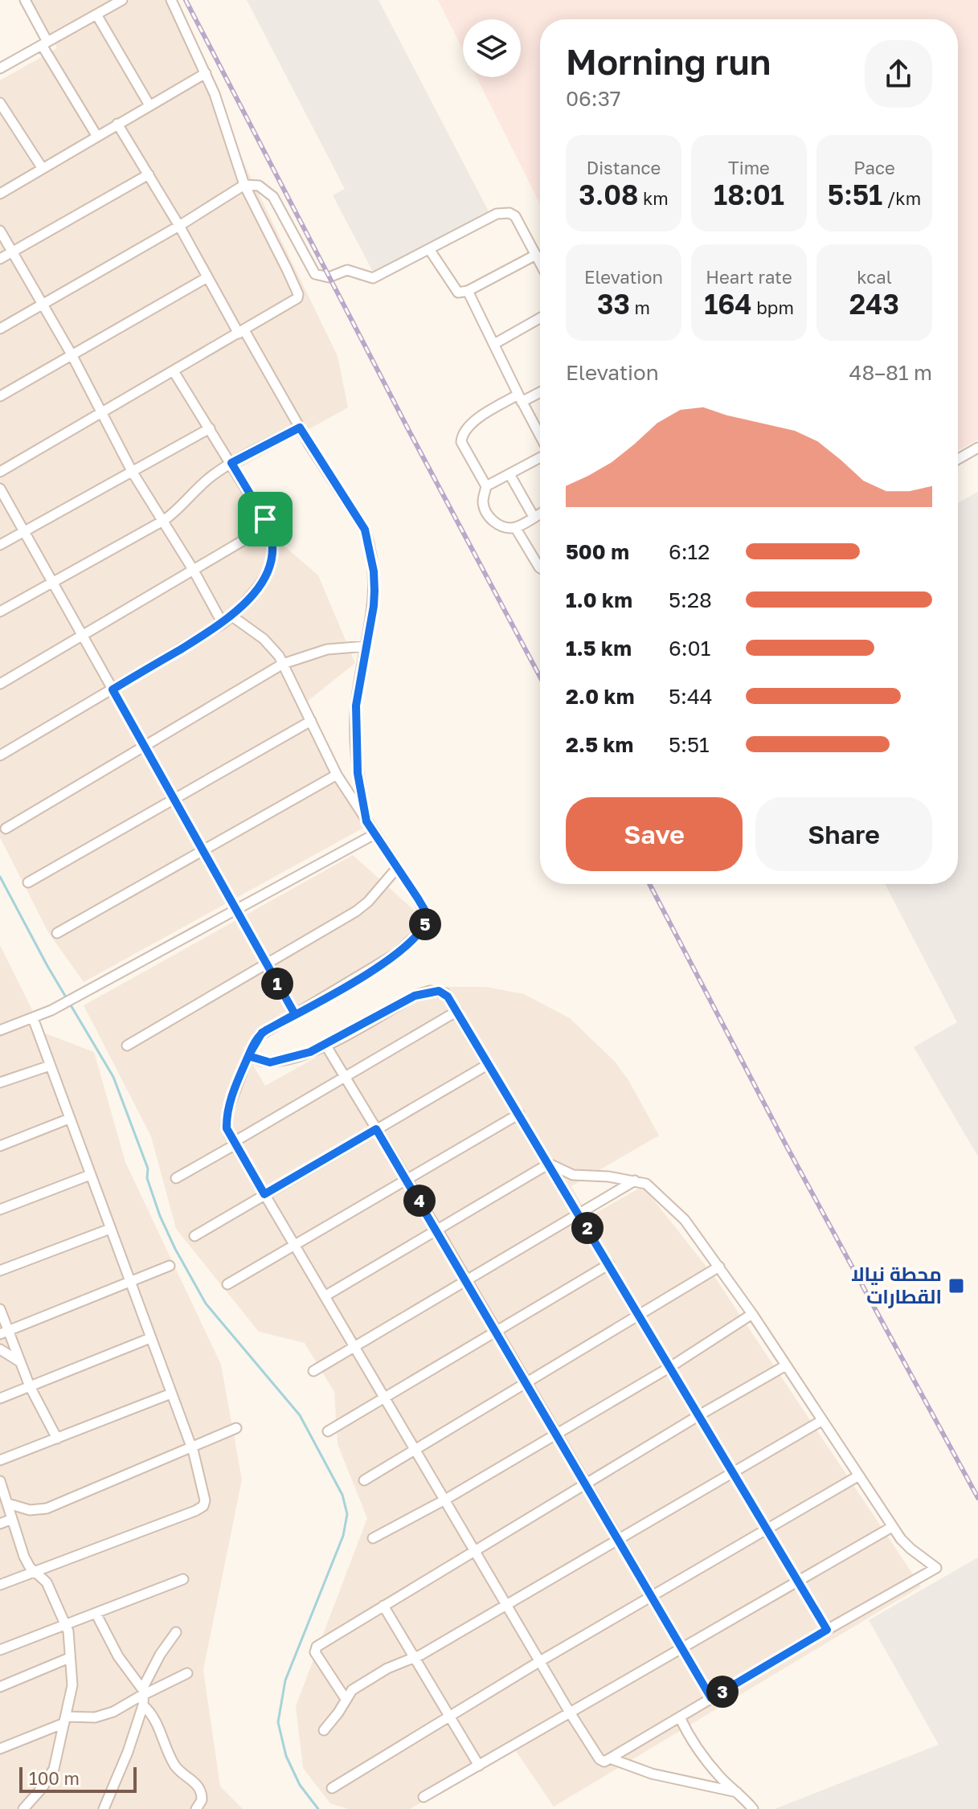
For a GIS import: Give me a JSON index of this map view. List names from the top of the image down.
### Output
{
  "places": {
    "transit": ["محطة نيالا القطارات"]
  },
  "scale_bar": "100 m",
  "page": {
    "heading": ["Morning run", "06:37"],
    "stats": [
      ["Distance", "3.08 km"],
      ["Time", "18:01"],
      ["Pace", "5:51 /km"],
      ["Elevation", "33 m"],
      ["Heart rate", "164 bpm"],
      ["kcal", "243"]
    ],
    "chart": ["Elevation", "48–81 m"],
    "list": [
      {
        "name": "500 m",
        "note": "6:12"
      },
      {
        "name": "1.0 km",
        "note": "5:28"
      },
      {
        "name": "1.5 km",
        "note": "6:01"
      },
      {
        "name": "2.0 km",
        "note": "5:44"
      },
      {
        "name": "2.5 km",
        "note": "5:51"
      }
    ],
    "buttons": ["Save", "Share"],
    "pins": [
      "5",
      "1",
      "4",
      "2",
      "3"
    ],
    "scale": "100 m"
  }
}
